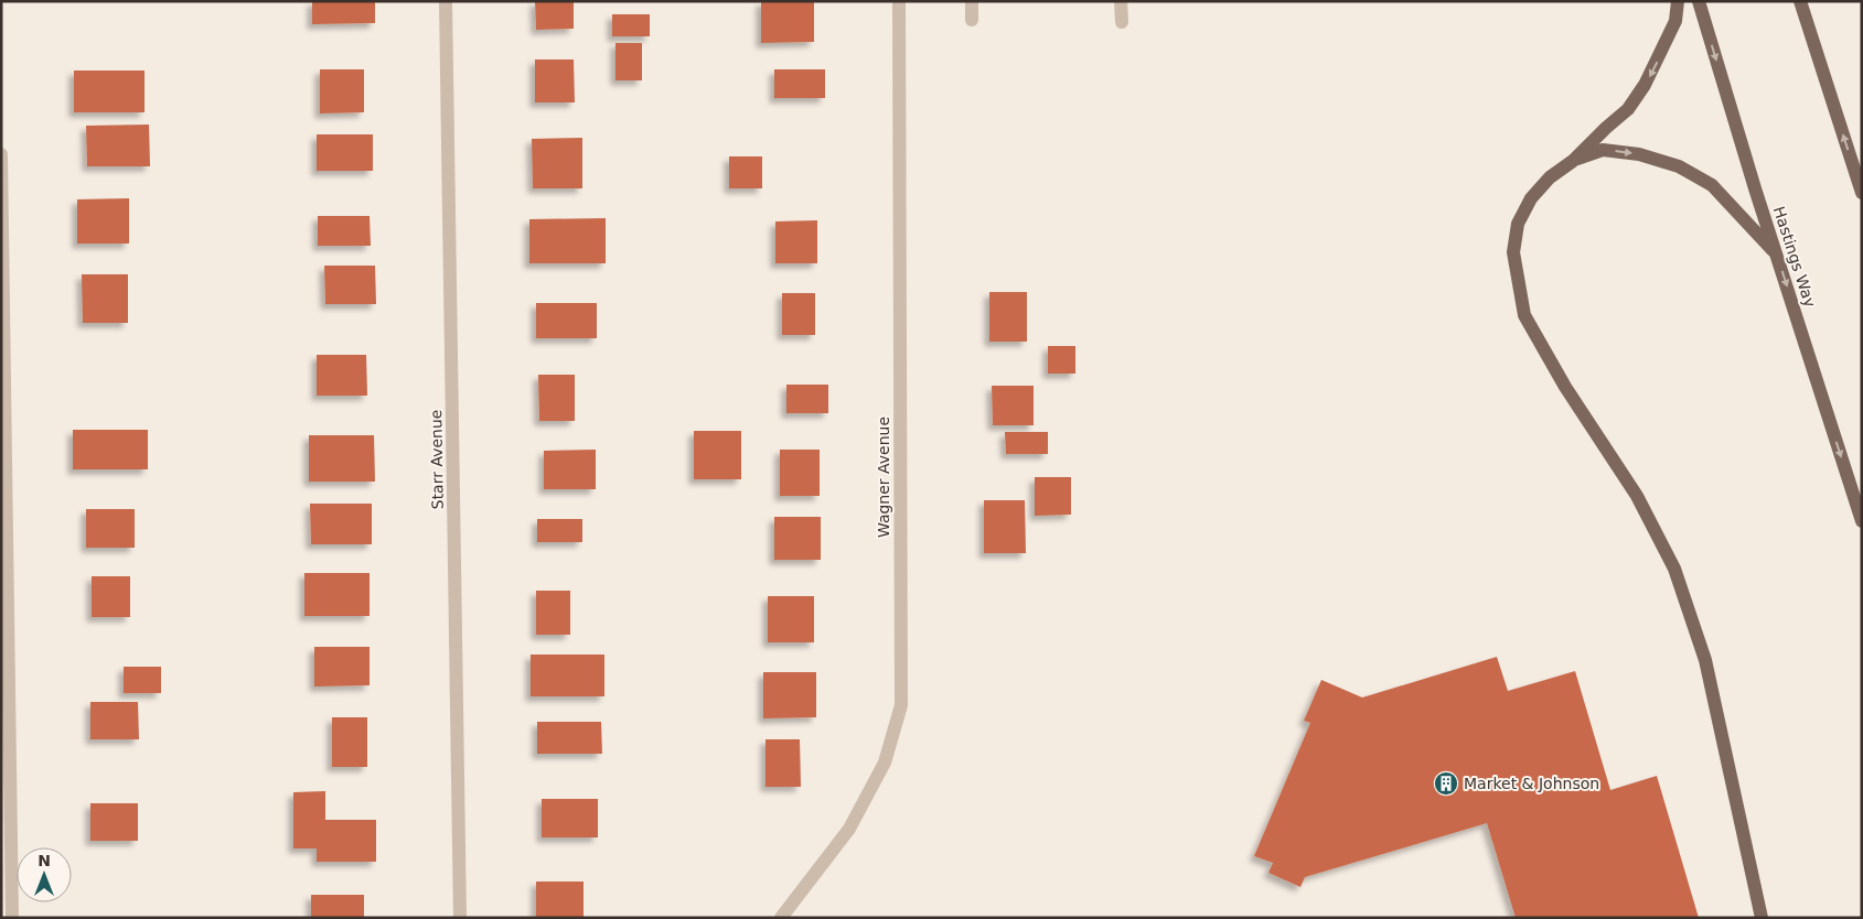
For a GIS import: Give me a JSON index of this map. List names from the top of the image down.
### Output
{
  "streets": {
    "main road": ["Hastings Way"],
    "street": ["Starr Avenue", "Wagner Avenue"]
  },
  "places": {
    "building": ["Market & Johnson"]
  },
  "north": "top"
}
